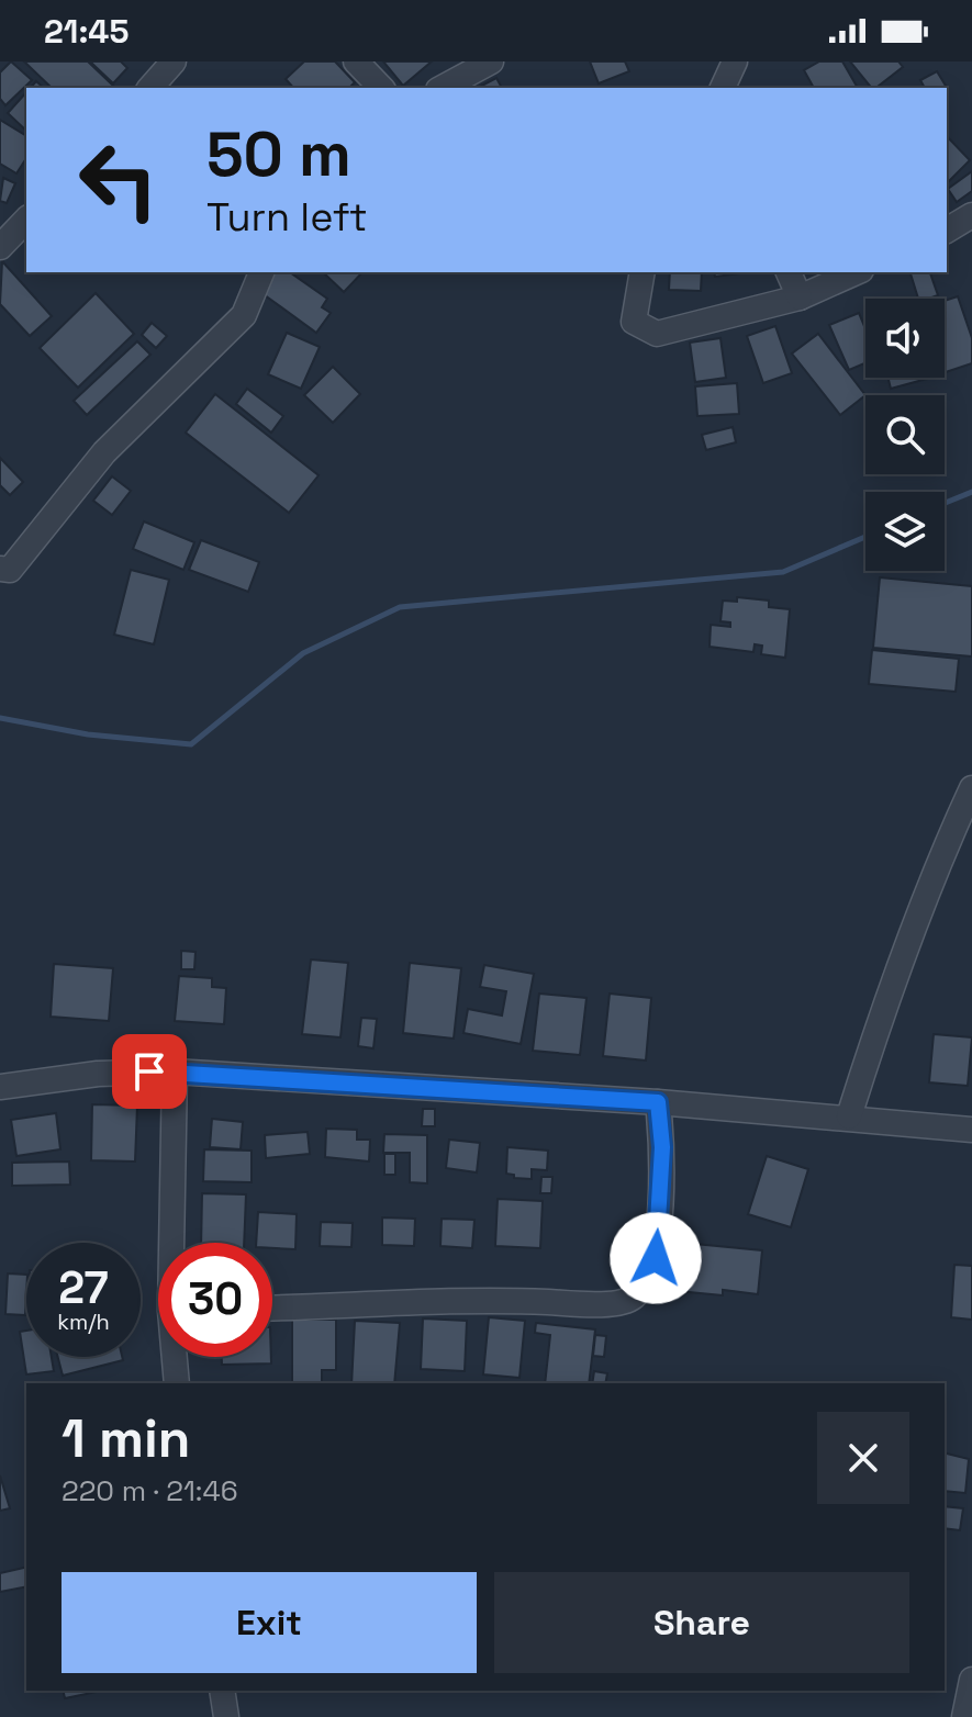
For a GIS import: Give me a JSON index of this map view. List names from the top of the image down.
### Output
{
  "page": {
    "status": "21:45",
    "turn": ["50 m", "Turn left"],
    "speed": "27 km/h",
    "limit": "30",
    "heading": ["1 min", "220 m · 21:46"],
    "buttons": ["Exit", "Share"]
  }
}
